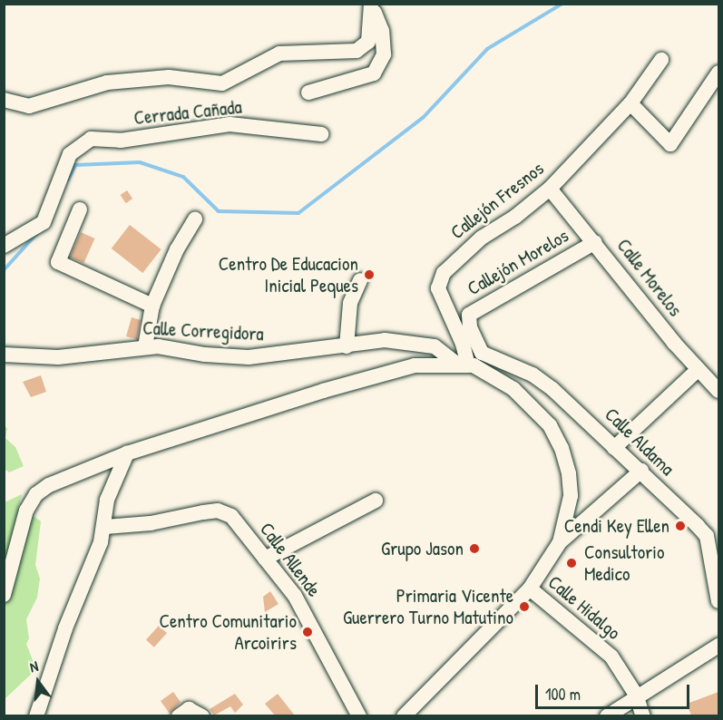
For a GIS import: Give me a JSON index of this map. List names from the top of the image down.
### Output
{
  "streets": {
    "street": [
      "Cerrada Cañada",
      "Callejón Fresnos",
      "Callejón Morelos",
      "Calle Morelos",
      "Calle Corregidora",
      "Calle Aldama",
      "Calle Allende",
      "Calle Hidalgo"
    ]
  },
  "crossings": [
    ["Callejón Fresnos", "Callejón Morelos"],
    ["Callejón Fresnos", "Calle Morelos"],
    ["Callejón Fresnos", "Calle Corregidora"],
    ["Callejón Fresnos", "Calle Aldama"],
    ["Callejón Morelos", "Calle Morelos"],
    ["Callejón Morelos", "Calle Corregidora"],
    ["Callejón Morelos", "Calle Aldama"],
    ["Calle Corregidora", "Calle Aldama"]
  ],
  "places": [
    "Centro De Educacion Inicial Peques",
    "Cendi Key Ellen",
    "Grupo Jason",
    "Consultorio Medico",
    "Primaria Vicente Guerrero Turno Matutino",
    "Centro Comunitario Arcoirirs"
  ],
  "scale_bar": "100 m",
  "north": "top"
}
